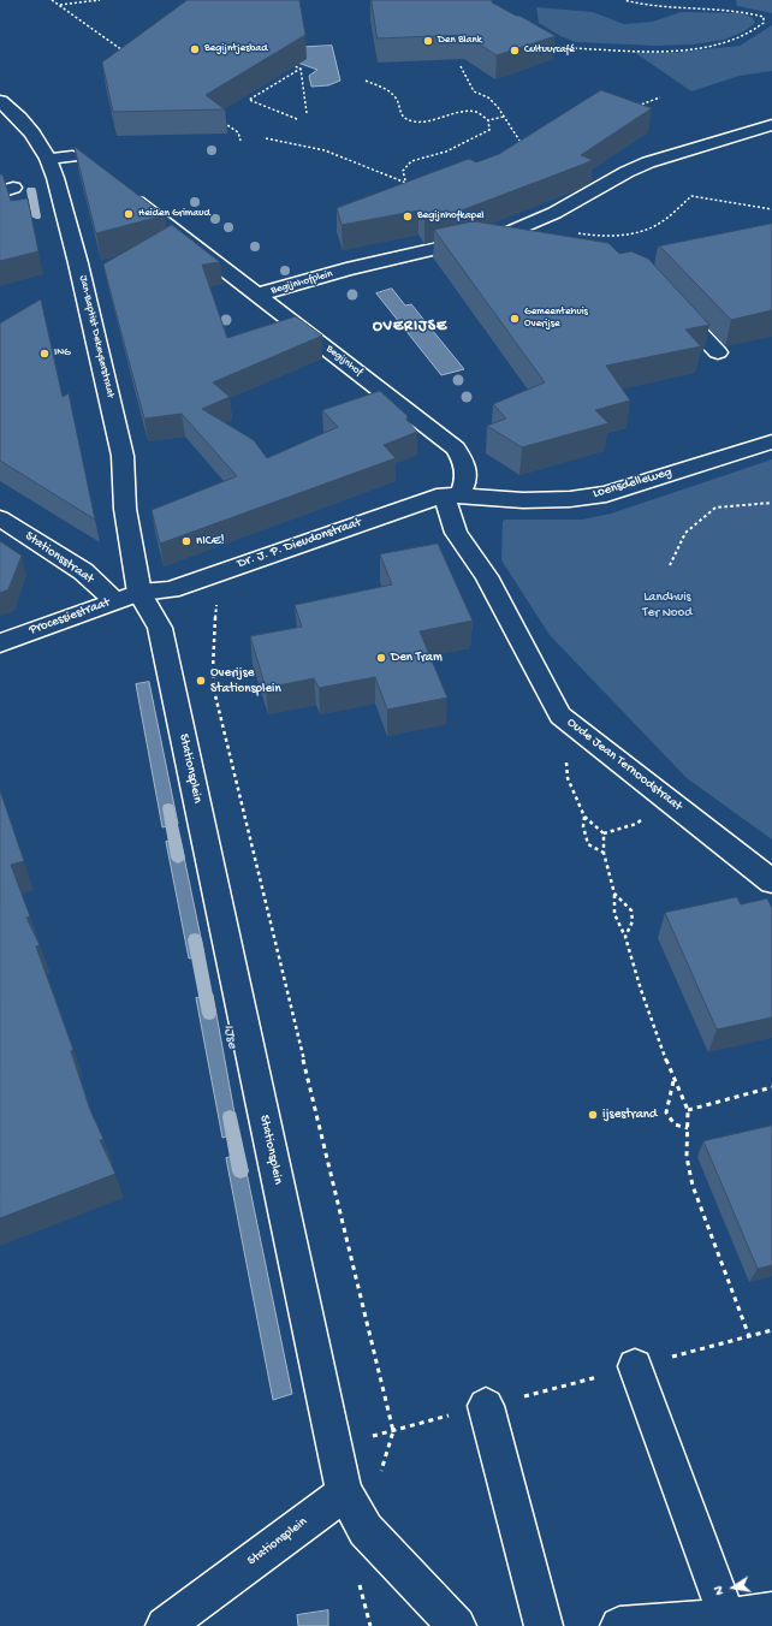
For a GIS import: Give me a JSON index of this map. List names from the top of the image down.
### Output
{
  "streets": {
    "street": [
      "Begijnhofplein",
      "Jan-Baptist Dekeyserstraat",
      "Begijnhof",
      "Loensdelleweg",
      "Dr. J. P. Dieudonstraat",
      "Stationsstraat",
      "Processiestraat",
      "Oude Jean Ternoodstraat",
      "Stationsplein"
    ]
  },
  "crossings": [
    ["Begijnhofplein", "Begijnhof"],
    ["Jan-Baptist Dekeyserstraat", "Dr. J. P. Dieudonstraat"],
    ["Jan-Baptist Dekeyserstraat", "Stationsstraat"],
    ["Jan-Baptist Dekeyserstraat", "Processiestraat"],
    ["Jan-Baptist Dekeyserstraat", "Stationsplein"],
    ["Begijnhof", "Loensdelleweg"],
    ["Begijnhof", "Dr. J. P. Dieudonstraat"],
    ["Begijnhof", "Oude Jean Ternoodstraat"],
    ["Loensdelleweg", "Dr. J. P. Dieudonstraat"],
    ["Loensdelleweg", "Oude Jean Ternoodstraat"],
    ["Dr. J. P. Dieudonstraat", "Stationsstraat"],
    ["Dr. J. P. Dieudonstraat", "Processiestraat"],
    ["Dr. J. P. Dieudonstraat", "Oude Jean Ternoodstraat"],
    ["Dr. J. P. Dieudonstraat", "Stationsplein"],
    ["Stationsstraat", "Processiestraat"],
    ["Stationsstraat", "Stationsplein"],
    ["Processiestraat", "Stationsplein"]
  ],
  "districts": ["OVERIJSE"],
  "water": ["IJse"],
  "parks": ["Landhuis Ter Nood"],
  "places": [
    "Den Blank",
    "Begijntjesbad",
    "Cultuurcafé",
    "Heiden Grimaud",
    "Begijnhofkapel",
    "Gemeentehuis Overijse",
    "ING",
    "nICE!",
    "Den Tram",
    "Overijse Stationsplein",
    "ijsestrand"
  ],
  "north": "left"
}
